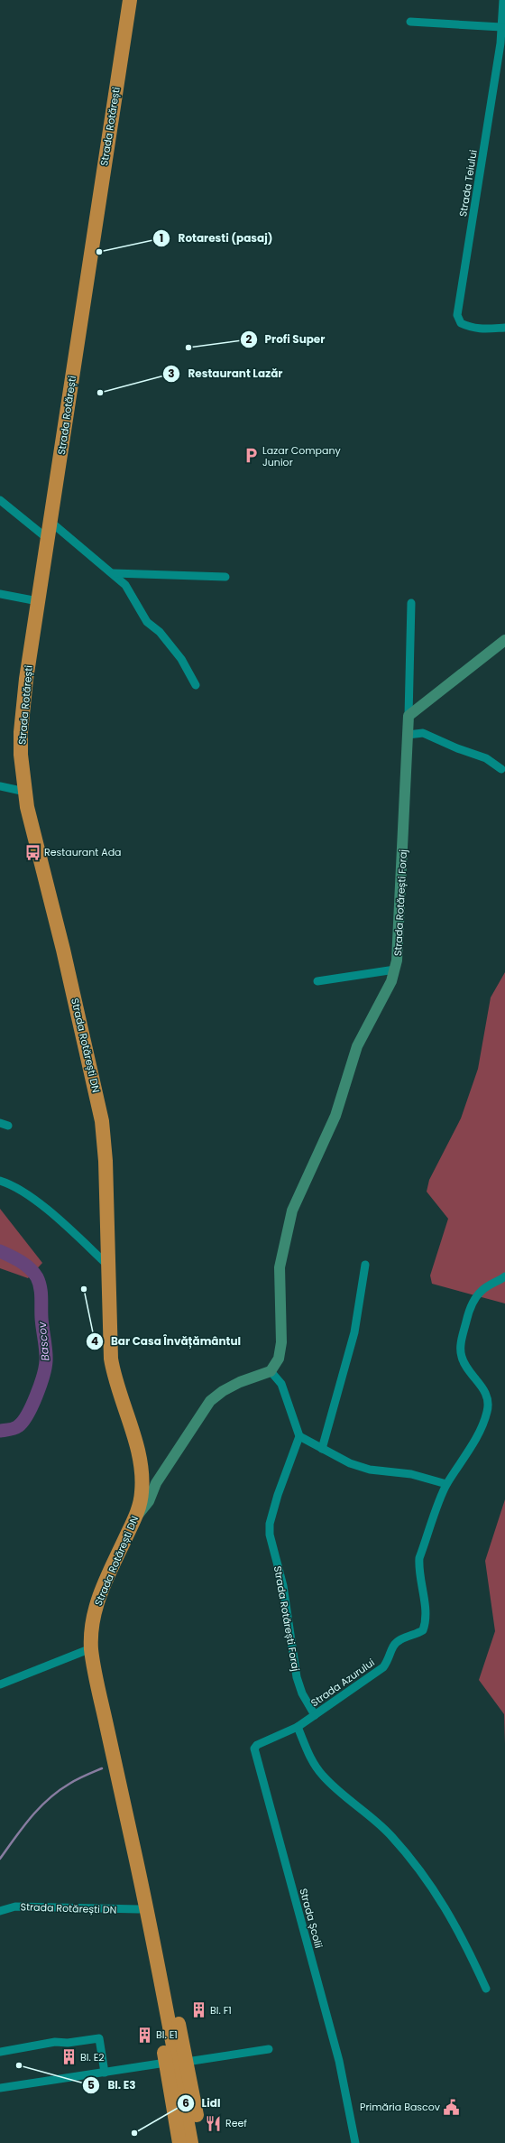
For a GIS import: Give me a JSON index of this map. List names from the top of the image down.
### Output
{
  "streets": {
    "highway": ["Strada Rotărești", "Strada Rotărești DN"],
    "street": [
      "Strada Teiului",
      "Strada Rotărești Foraj",
      "Strada Azurului",
      "Strada Școlii"
    ]
  },
  "crossings": [
    ["Strada Rotărești", "Strada Rotărești DN"],
    ["Strada Rotărești Foraj", "Strada Azurului"],
    ["Strada Azurului", "Strada Școlii"]
  ],
  "water": ["Bascov"],
  "places": {
    "other": [
      "Rotaresti (pasaj)",
      "Profi Super",
      "Restaurant Lazăr",
      "Bar Casa Învățământul",
      "Bl. E3",
      "Lidl"
    ],
    "parking": ["Lazar Company Junior"],
    "bus stop": ["Restaurant Ada"],
    "building": ["Bl. F1", "Bl. E1", "Bl. E2"],
    "public building": ["Primăria Bascov"],
    "restaurant": ["Reef"]
  }
}
